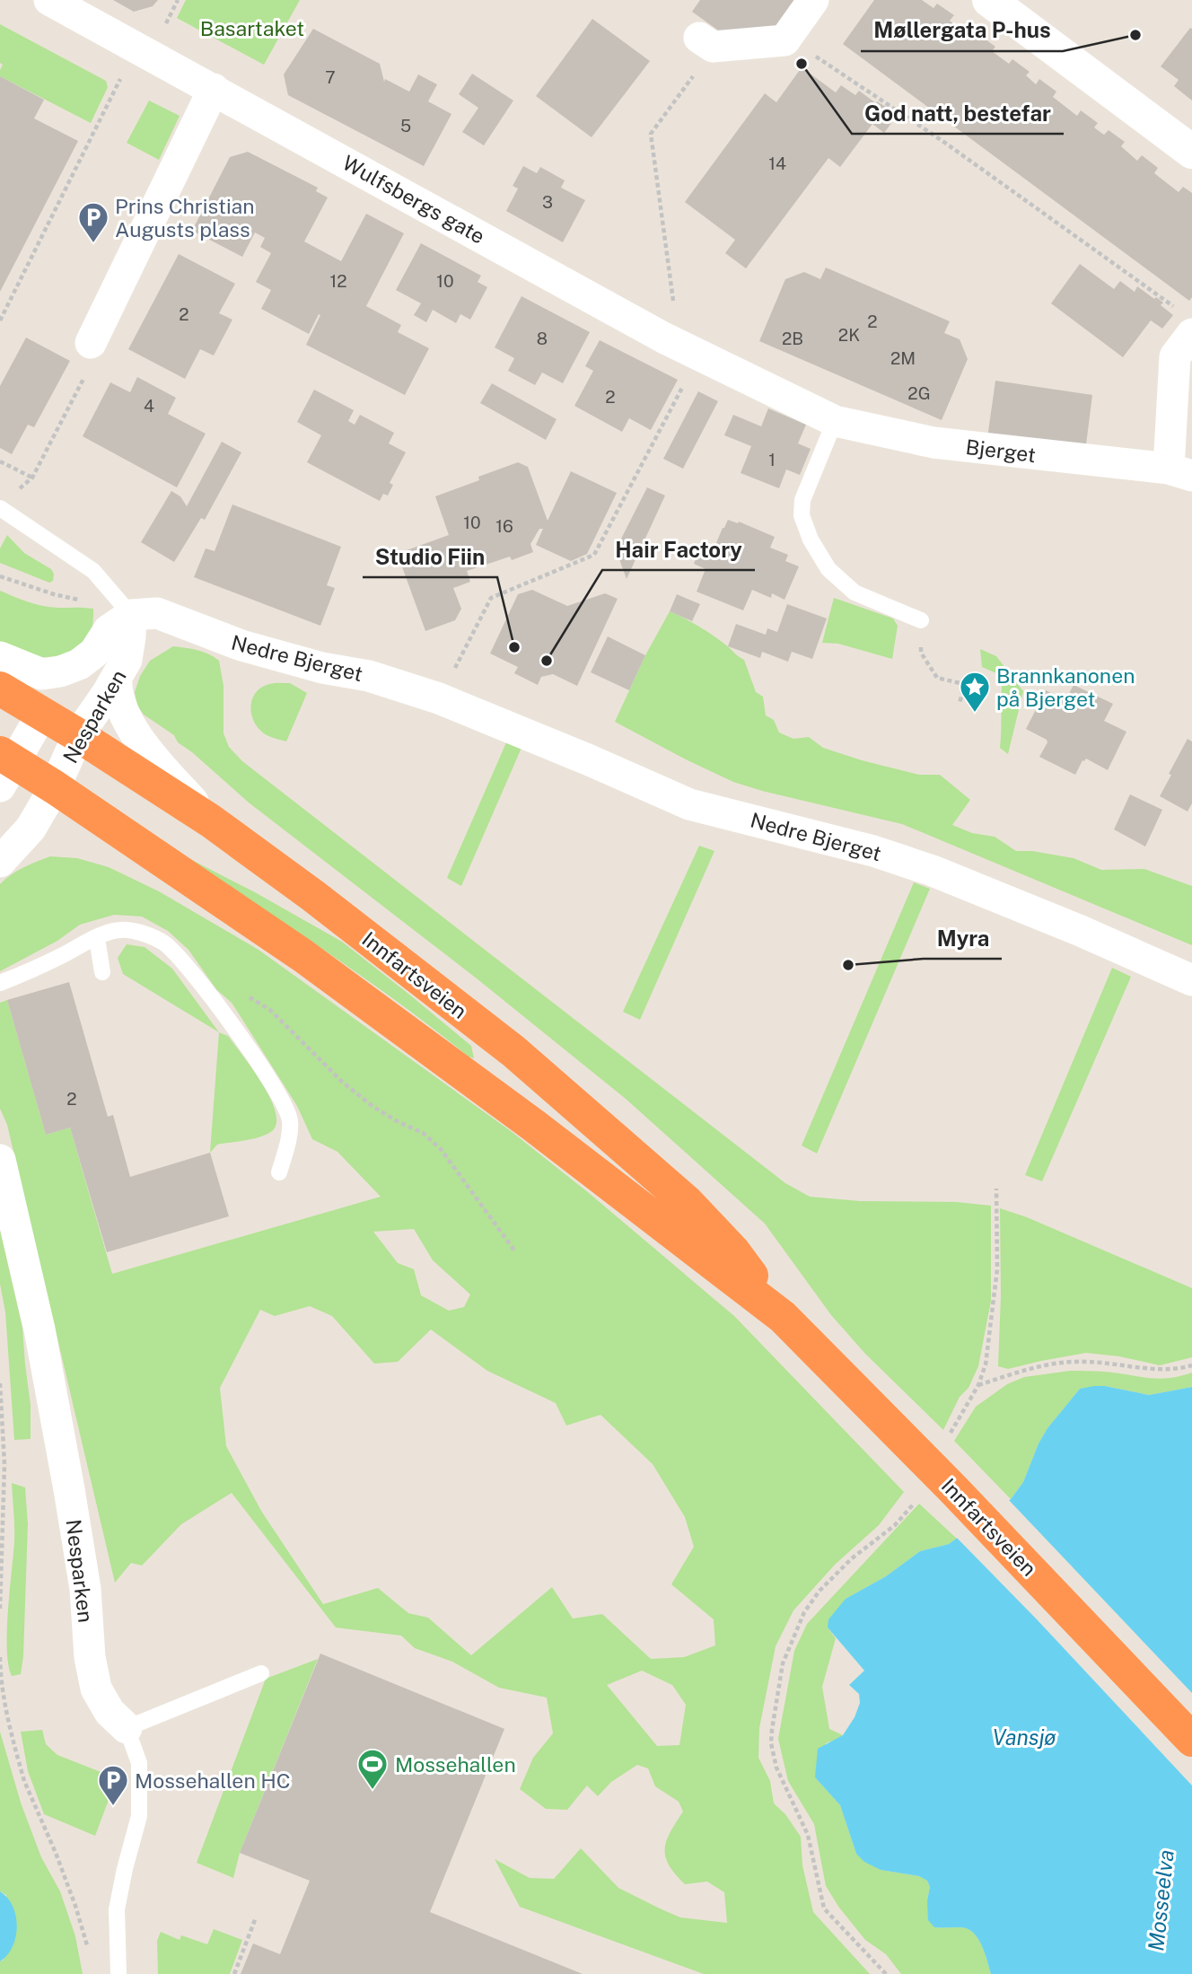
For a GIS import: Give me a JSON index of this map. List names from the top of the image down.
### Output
{
  "streets": {
    "highway": ["Innfartsveien"],
    "street": [
      "Wulfsbergs gate",
      "Bjerget",
      "Nedre Bjerget",
      "Nesparken"
    ]
  },
  "crossings": [
    ["Wulfsbergs gate", "Bjerget"],
    ["Nedre Bjerget", "Nesparken"],
    ["Nesparken", "Innfartsveien"]
  ],
  "water": ["Vansjø", "Mosseelva"],
  "parks": ["Basartaket"],
  "places": {
    "other": [
      "Møllergata P-hus",
      "God natt, bestefar",
      "Studio Fiin",
      "Hair Factory",
      "Myra"
    ],
    "parking": ["Prins Christian Augusts plass", "Mossehallen HC"],
    "place": ["Brannkanonen på Bjerget"],
    "sports": ["Mossehallen"]
  },
  "house_numbers": [
    "7",
    "5",
    "14",
    "3",
    "12",
    "10",
    "2",
    "2",
    "2K",
    "8",
    "2B",
    "2M",
    "2G",
    "2",
    "4",
    "1",
    "10",
    "16",
    "2"
  ]
}
